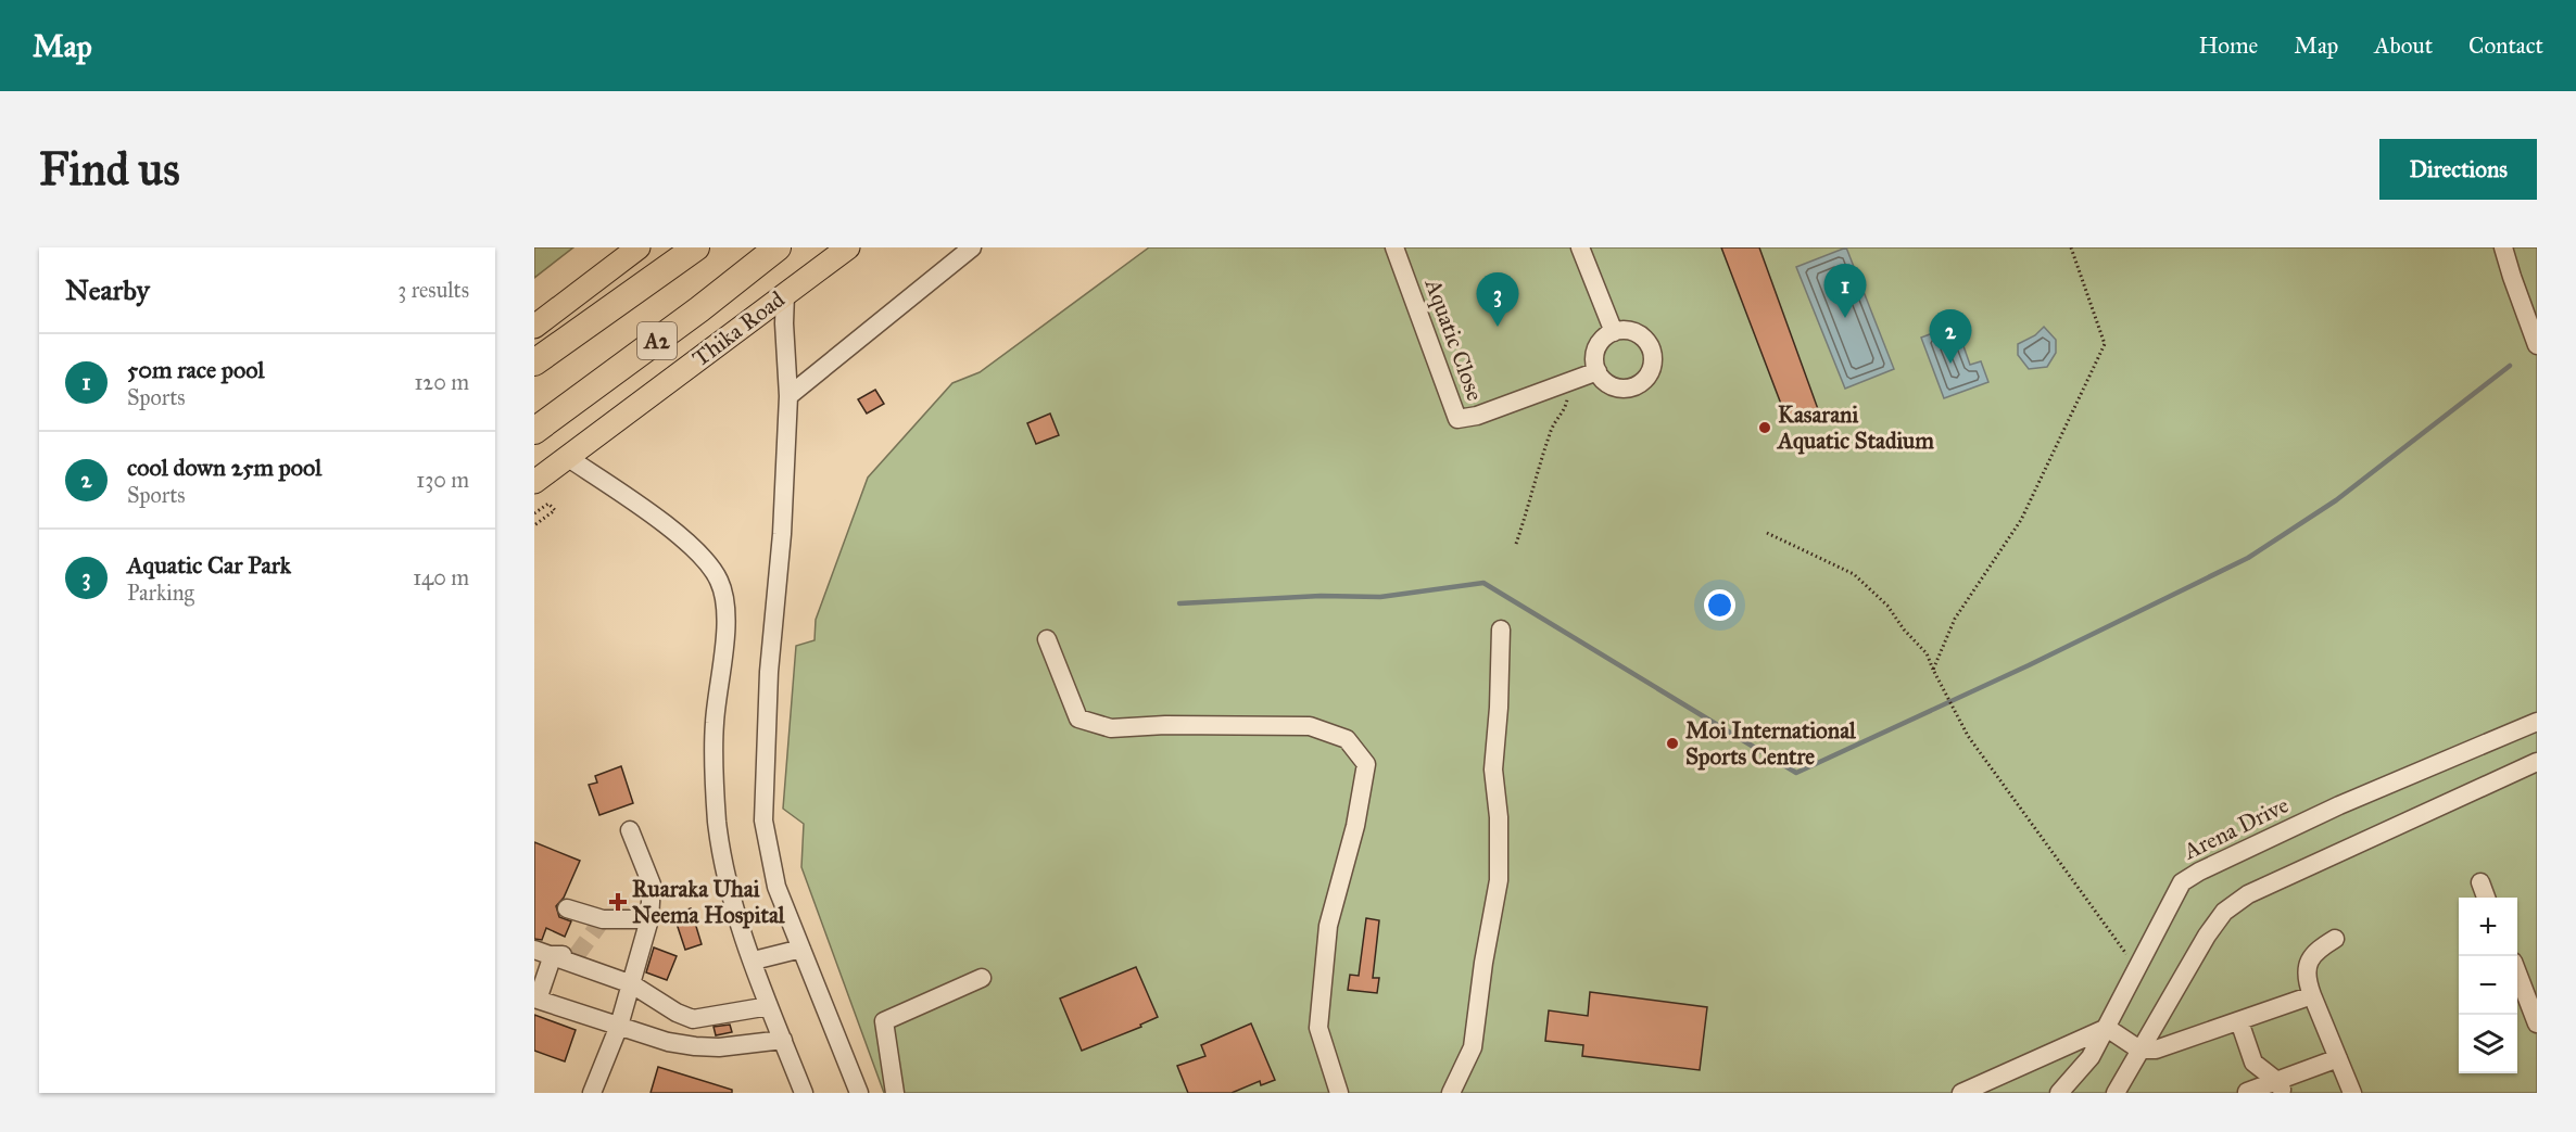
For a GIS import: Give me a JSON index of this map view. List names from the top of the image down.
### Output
{
  "streets": {
    "highway": ["Thika Road", "A2"],
    "street": ["Aquatic Close", "Arena Drive"]
  },
  "places": {
    "other": ["Kasarani Aquatic Stadium", "Moi International Sports Centre"],
    "health": ["Ruaraka Uhai Neema Hospital"]
  },
  "page": {
    "header": "Map",
    "nav": [
      "Home",
      "Map",
      "About",
      "Contact"
    ],
    "buttons": "Directions",
    "title": "Find us",
    "heading": ["Nearby", "3 results"],
    "pins": ["1", "3", "2"],
    "list": [
      {
        "mark": "1",
        "name": "50m race pool",
        "note": "Sports",
        "value": "120 m"
      },
      {
        "mark": "2",
        "name": "cool down 25m pool",
        "note": "Sports",
        "value": "130 m"
      },
      {
        "mark": "3",
        "name": "Aquatic Car Park",
        "note": "Parking",
        "value": "140 m"
      }
    ],
    "map_buttons": ["+", "−"]
  }
}
